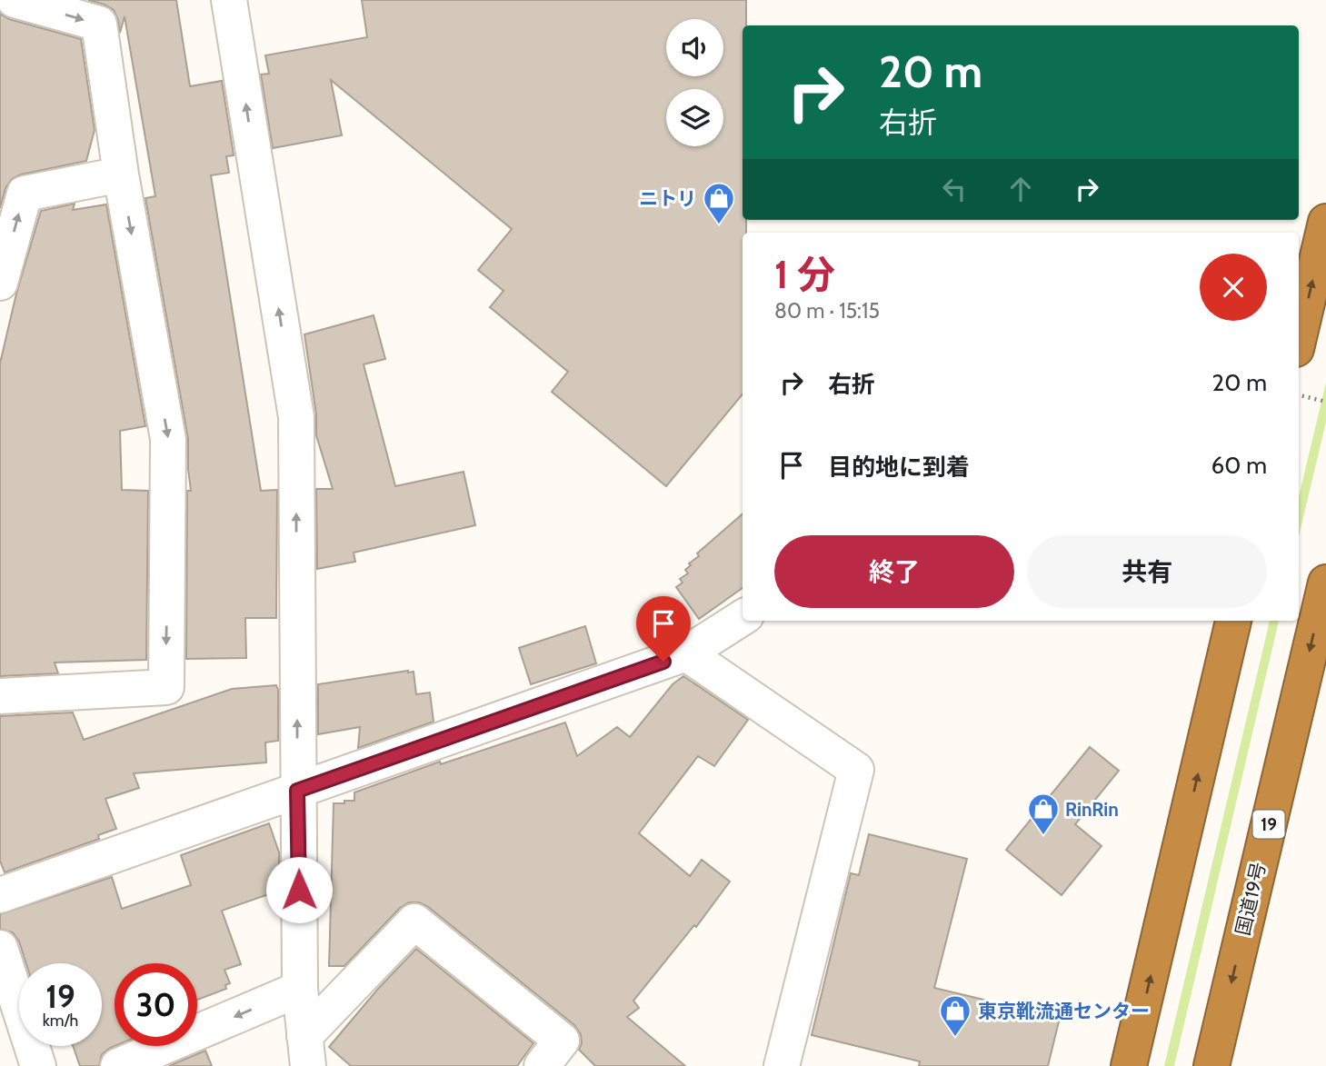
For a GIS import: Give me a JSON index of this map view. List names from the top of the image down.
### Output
{
  "streets": {
    "highway": ["19", "国道19号"]
  },
  "places": {
    "shop": ["ニトリ", "RinRin", "東京靴流通センター"]
  },
  "page": {
    "turn": ["20 m", "右折"],
    "heading": ["1 分", "80 m · 15:15"],
    "list": [
      {
        "name": "右折",
        "value": "20 m"
      },
      {
        "name": "目的地に到着",
        "value": "60 m"
      }
    ],
    "buttons": ["終了", "共有"],
    "speed": "19 km/h",
    "limit": "30"
  }
}
